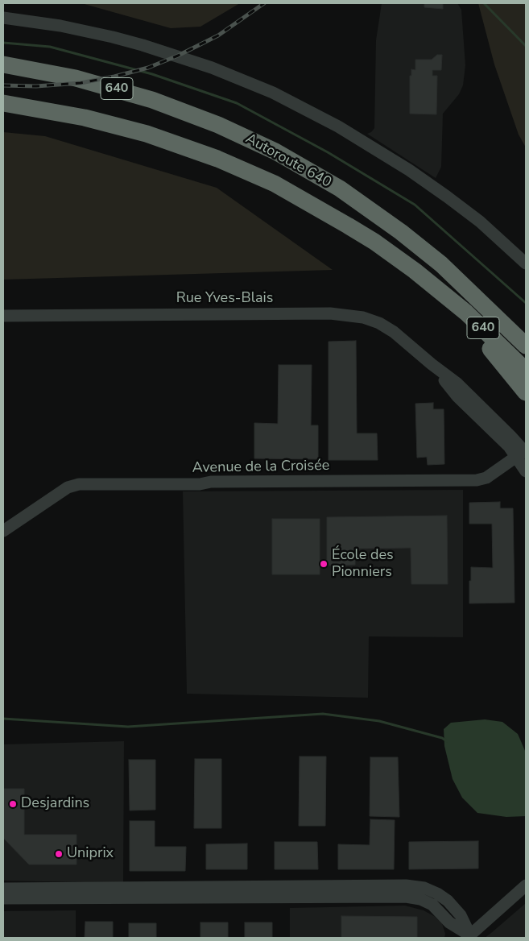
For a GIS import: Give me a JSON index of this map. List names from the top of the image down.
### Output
{
  "streets": {
    "highway": ["640", "Autoroute 640"],
    "street": ["Rue Yves-Blais", "Avenue de la Croisée"]
  },
  "crossings": [
    ["Rue Yves-Blais", "Avenue de la Croisée"]
  ],
  "places": ["École des Pionniers", "Desjardins", "Uniprix"]
}
